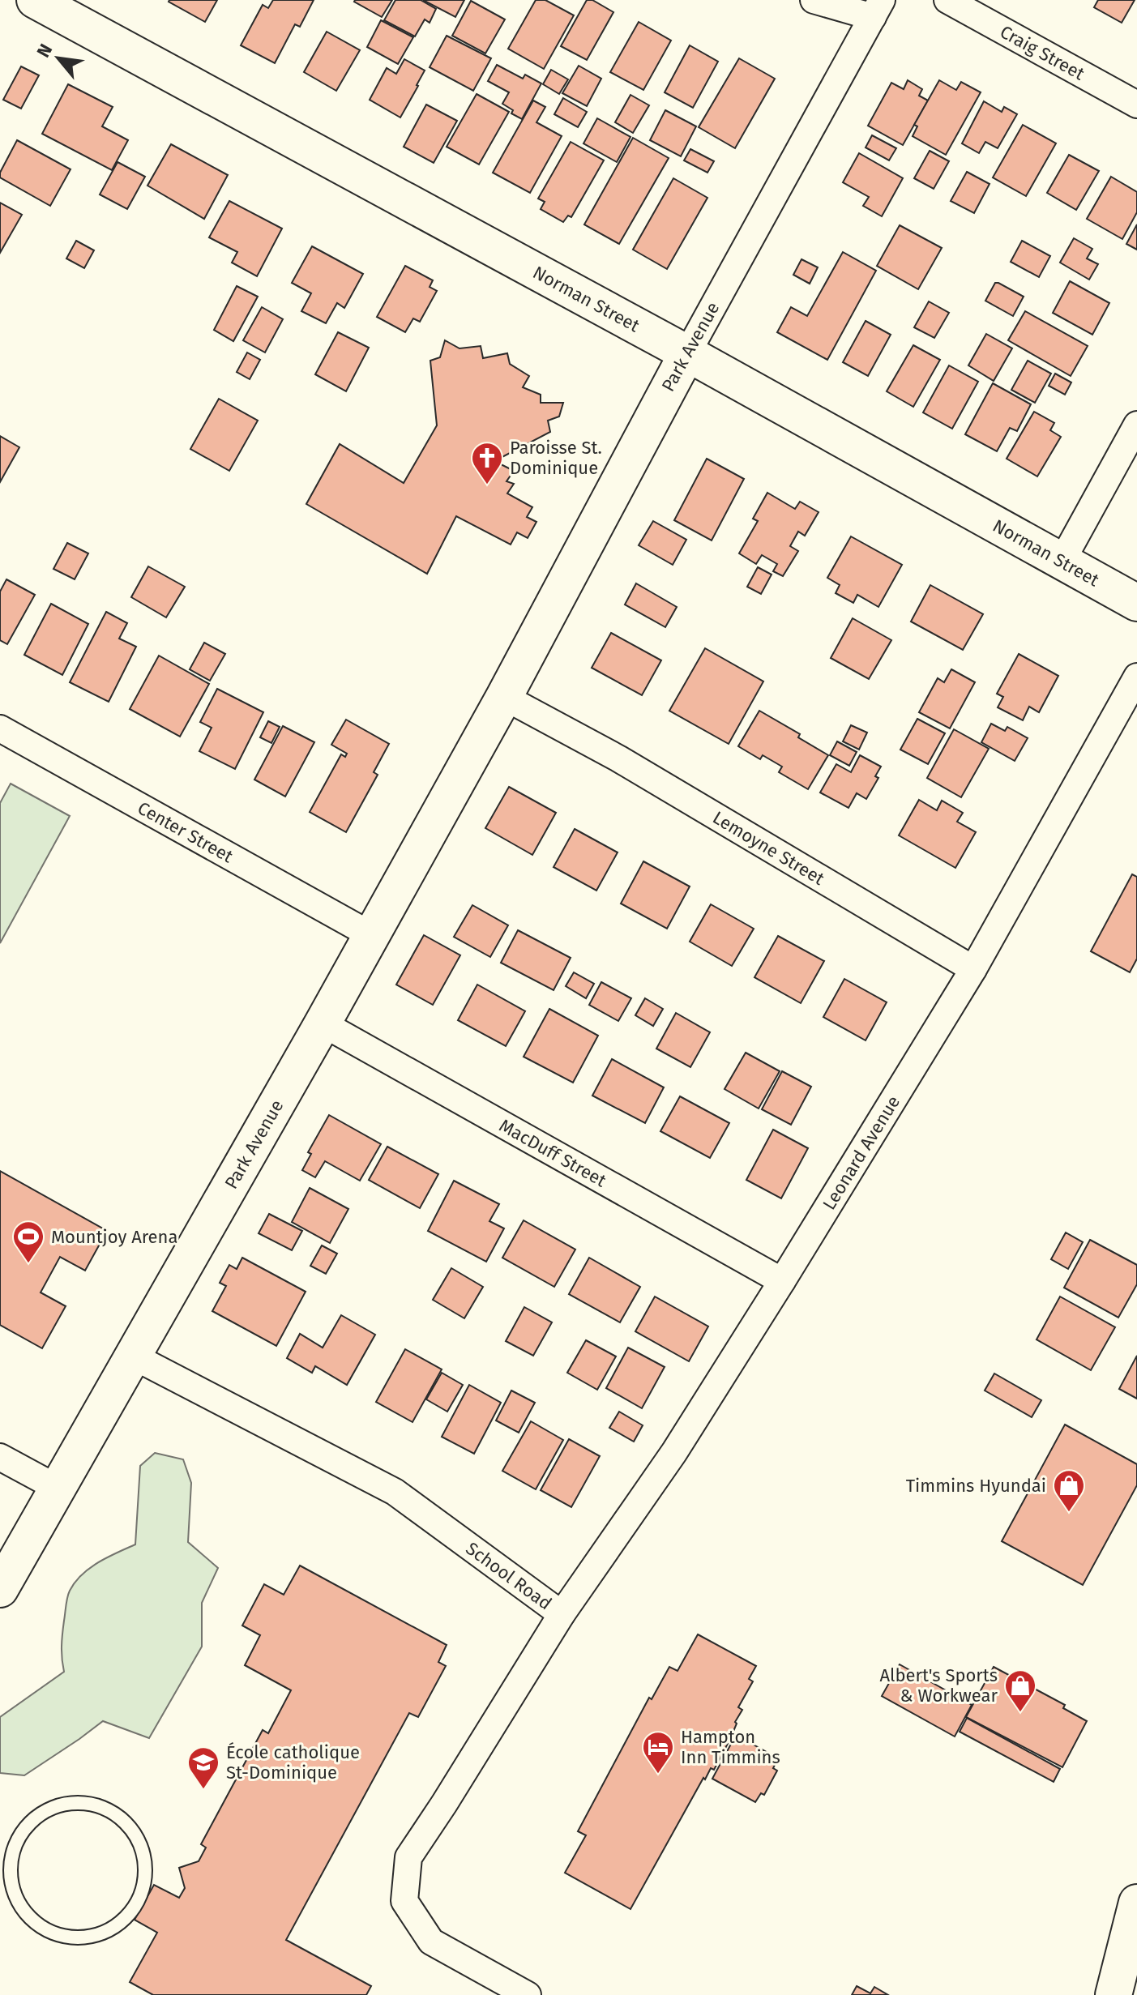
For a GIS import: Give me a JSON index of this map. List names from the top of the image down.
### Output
{
  "streets": {
    "street": [
      "Craig Street",
      "Norman Street",
      "Park Avenue",
      "Center Street",
      "Lemoyne Street",
      "MacDuff Street",
      "Leonard Avenue",
      "School Road"
    ]
  },
  "crossings": [
    ["Norman Street", "Park Avenue"],
    ["Park Avenue", "Center Street"],
    ["Park Avenue", "Lemoyne Street"],
    ["Park Avenue", "MacDuff Street"],
    ["Park Avenue", "School Road"],
    ["Lemoyne Street", "Leonard Avenue"],
    ["MacDuff Street", "Leonard Avenue"],
    ["Leonard Avenue", "School Road"]
  ],
  "places": {
    "church": ["Paroisse St. Dominique"],
    "sports": ["Mountjoy Arena"],
    "shop": ["Timmins Hyundai", "Albert's Sports & Workwear"],
    "hotel": ["Hampton Inn Timmins"],
    "school or university": ["École catholique St-Dominique"]
  },
  "north": "top left"
}
